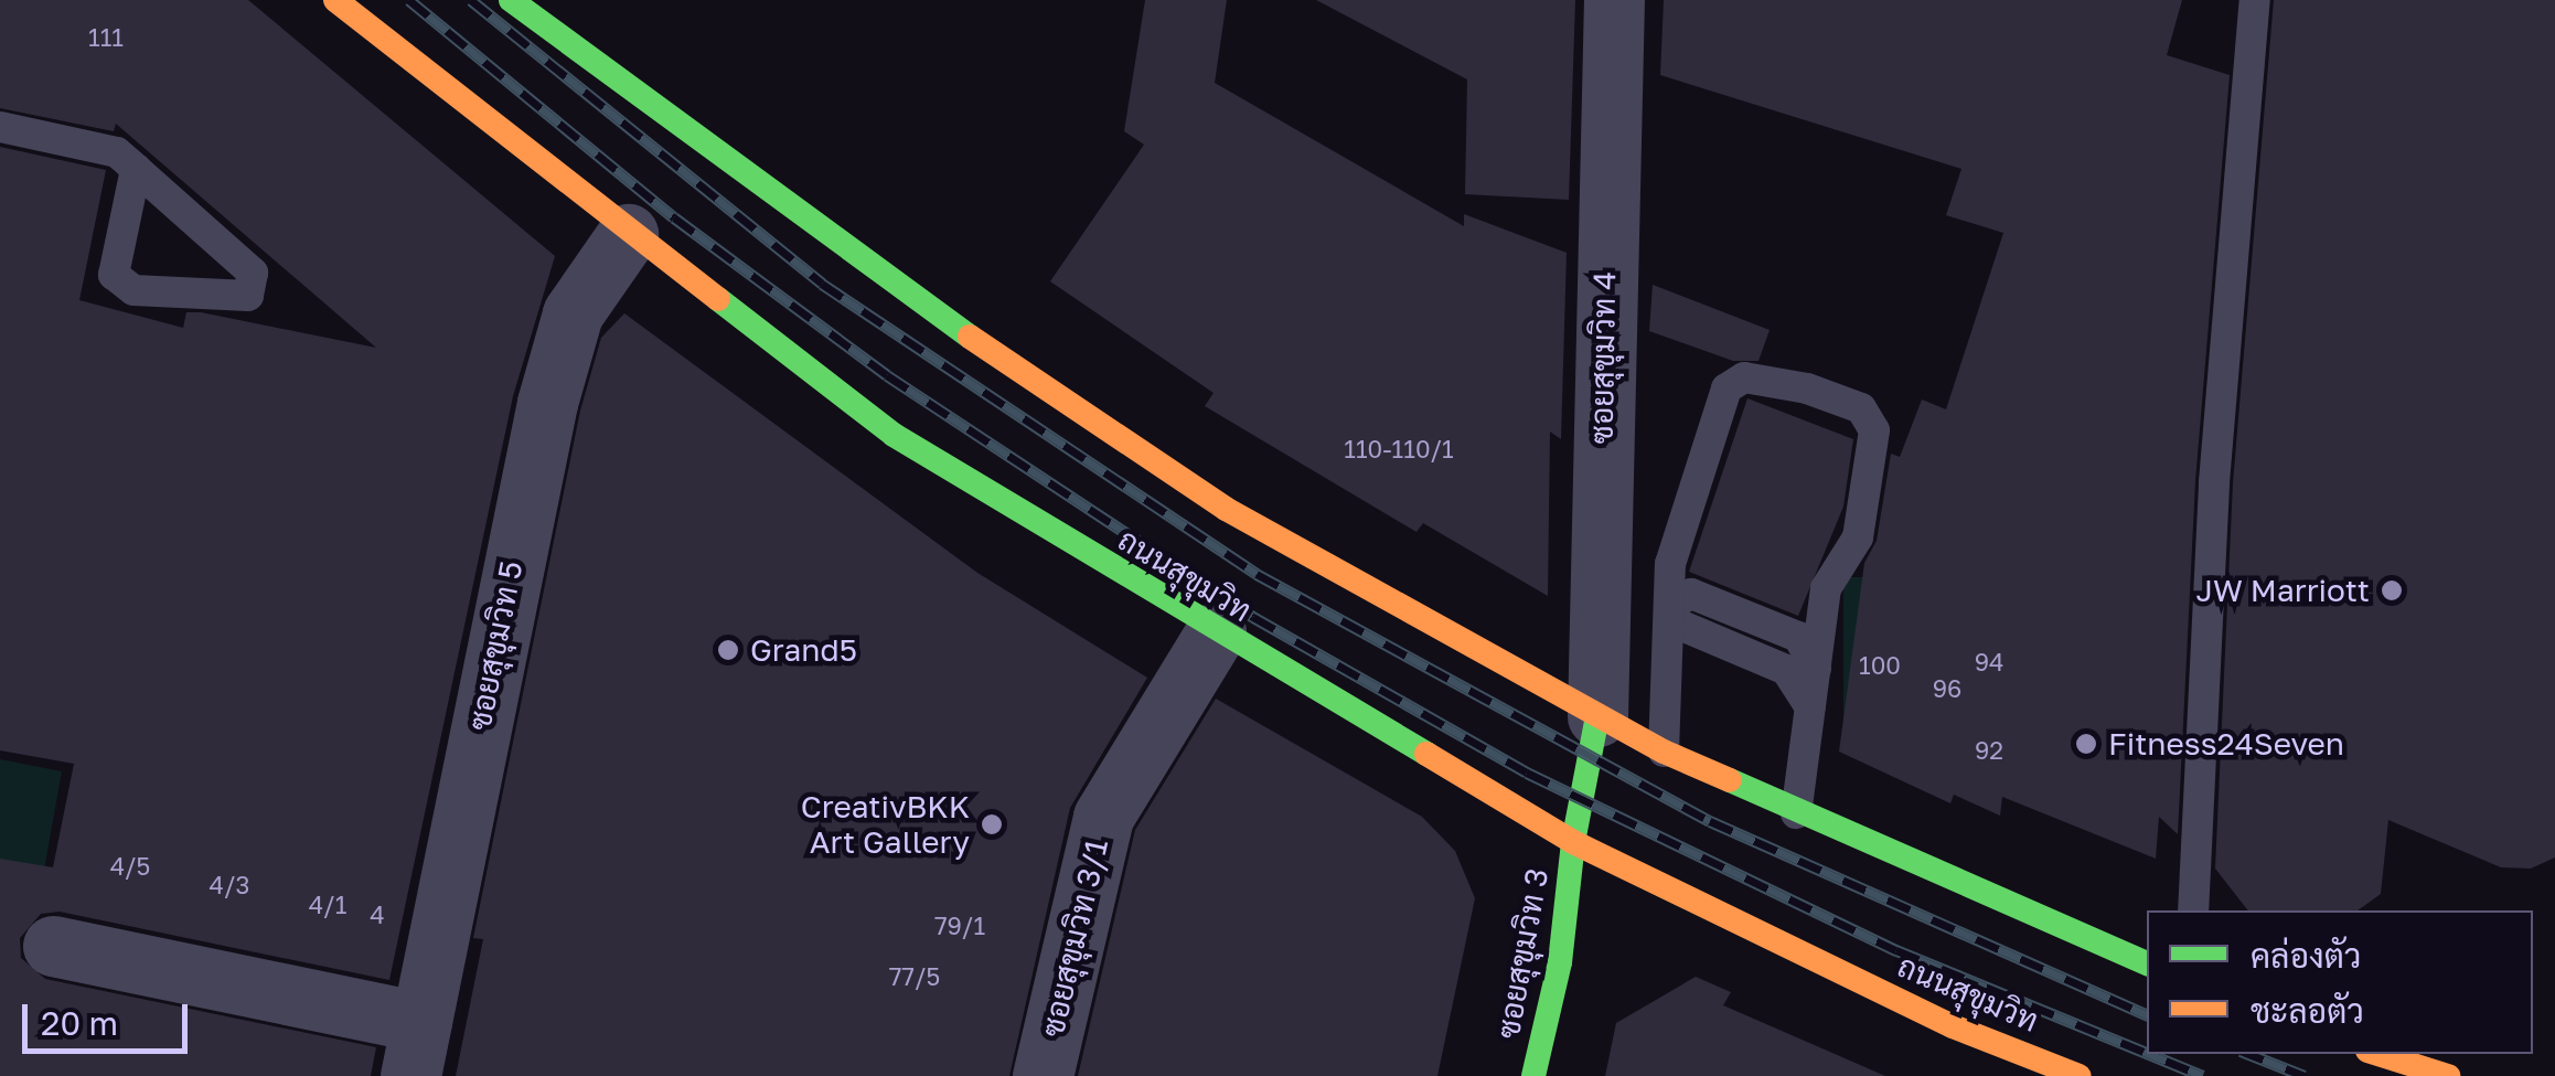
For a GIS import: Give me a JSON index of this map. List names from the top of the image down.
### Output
{
  "streets": {
    "main road": ["ถนนสุขุมวิท", "ซอยสุขุมวิท 3"],
    "street": ["ซอยสุขุมวิท 4", "ซอยสุขุมวิท 5", "ซอยสุขุมวิท 3/1"]
  },
  "crossings": [
    ["ซอยสุขุมวิท 4", "ซอยสุขุมวิท 3"],
    ["ถนนสุขุมวิท", "ซอยสุขุมวิท 5"],
    ["ถนนสุขุมวิท", "ซอยสุขุมวิท 3/1"],
    ["ถนนสุขุมวิท", "ซอยสุขุมวิท 3"]
  ],
  "places": [
    "JW Marriott",
    "Grand5",
    "Fitness24Seven",
    "CreativBKK Art Gallery"
  ],
  "house_numbers": [
    "111",
    "110-110/1",
    "94",
    "100",
    "96",
    "92",
    "4/5",
    "4/3",
    "4/1",
    "4",
    "79/1",
    "77/5"
  ],
  "legend": ["คล่องตัว", "ชะลอตัว"],
  "scale_bar": "20 m"
}
